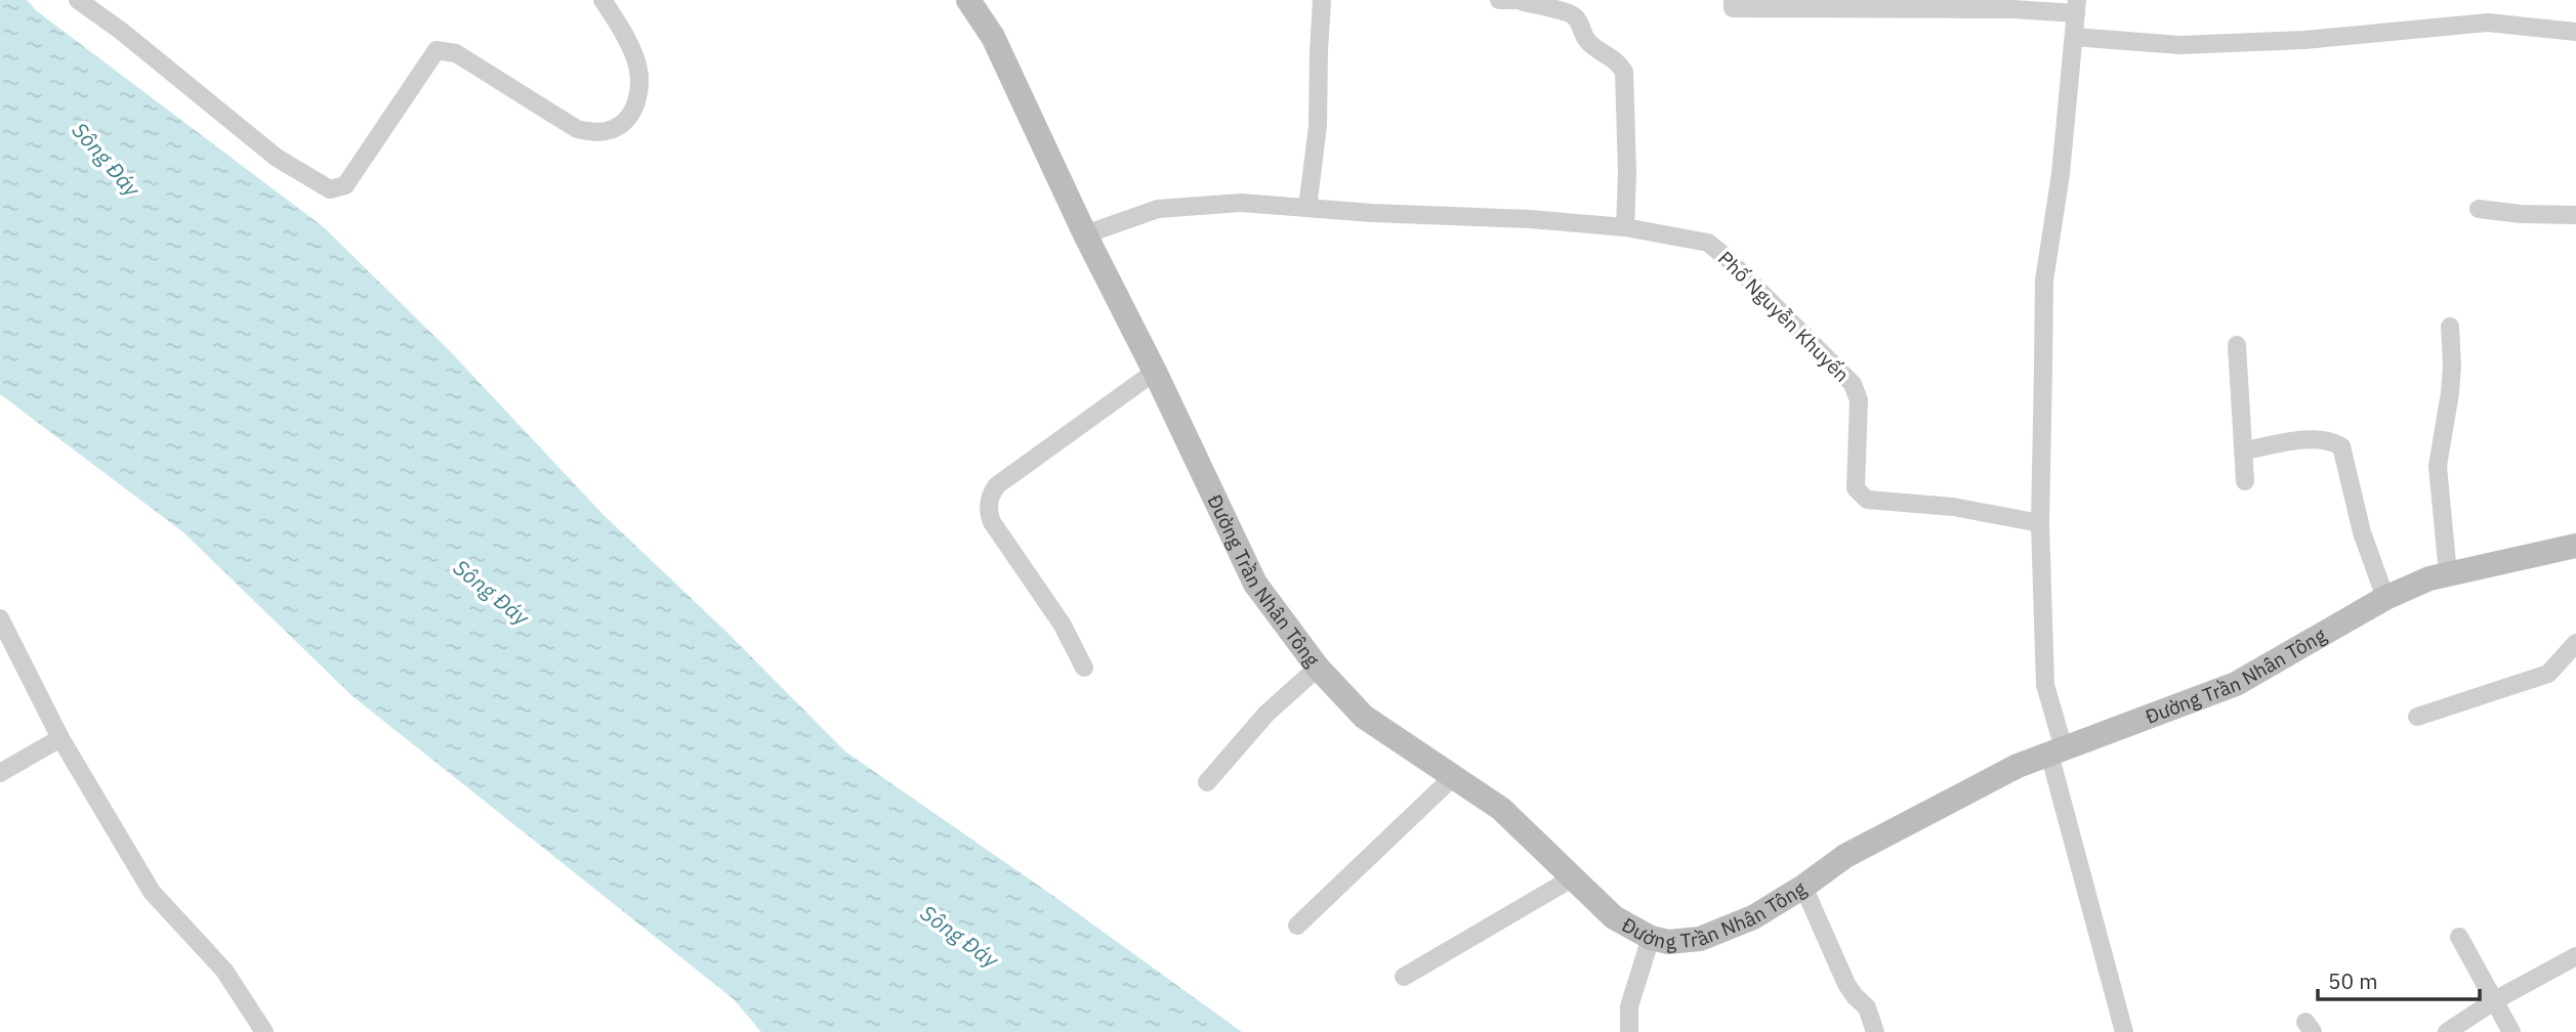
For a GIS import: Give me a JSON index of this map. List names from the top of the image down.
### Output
{
  "streets": {
    "street": ["Phố Nguyễn Khuyến", "Đường Trần Nhân Tông"]
  },
  "water": ["Sông Đáy"],
  "scale_bar": "50 m"
}
